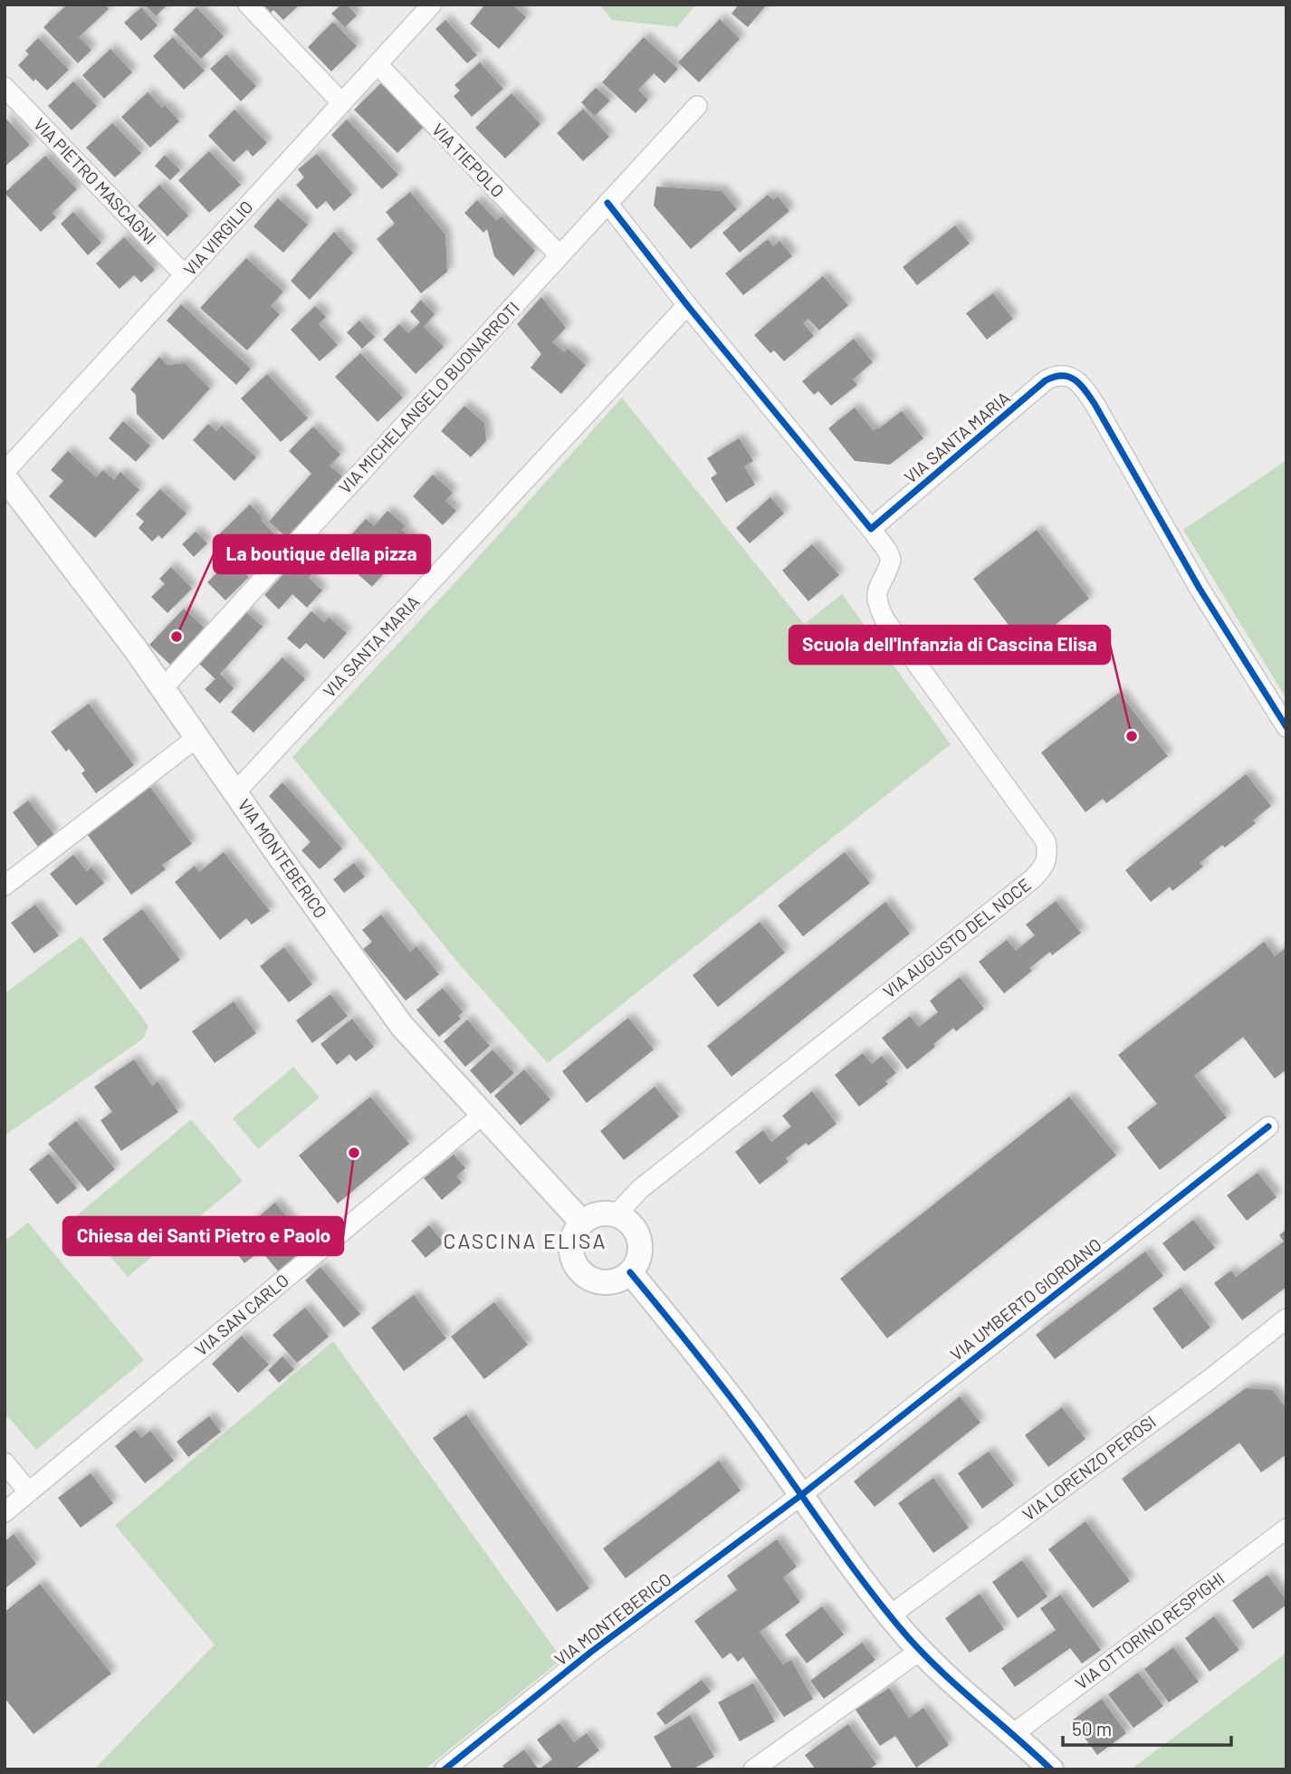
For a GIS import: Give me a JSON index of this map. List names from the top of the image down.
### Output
{
  "streets": {
    "street": [
      "VIA TIEPOLO",
      "VIA PIETRO MASCAGNI",
      "VIA VIRGILIO",
      "VIA MICHELANGELO BUONARROTI",
      "VIA SANTA MARIA",
      "VIA MONTEBERICO",
      "VIA AUGUSTO DEL NOCE",
      "VIA UMBERTO GIORDANO",
      "VIA SAN CARLO",
      "VIA LORENZO PEROSI",
      "VIA OTTORINO RESPIGHI"
    ]
  },
  "crossings": [
    ["VIA TIEPOLO", "VIA VIRGILIO"],
    ["VIA TIEPOLO", "VIA MICHELANGELO BUONARROTI"],
    ["VIA PIETRO MASCAGNI", "VIA VIRGILIO"],
    ["VIA MICHELANGELO BUONARROTI", "VIA MONTEBERICO"],
    ["VIA SANTA MARIA", "VIA MONTEBERICO"],
    ["VIA SANTA MARIA", "VIA AUGUSTO DEL NOCE"],
    ["VIA MONTEBERICO", "VIA AUGUSTO DEL NOCE"],
    ["VIA MONTEBERICO", "VIA UMBERTO GIORDANO"],
    ["VIA MONTEBERICO", "VIA SAN CARLO"]
  ],
  "districts": ["CASCINA ELISA"],
  "places": ["La boutique della pizza", "Scuola dell'Infanzia di Cascina Elisa", "Chiesa dei Santi Pietro e Paolo"],
  "scale_bar": "50 m"
}
